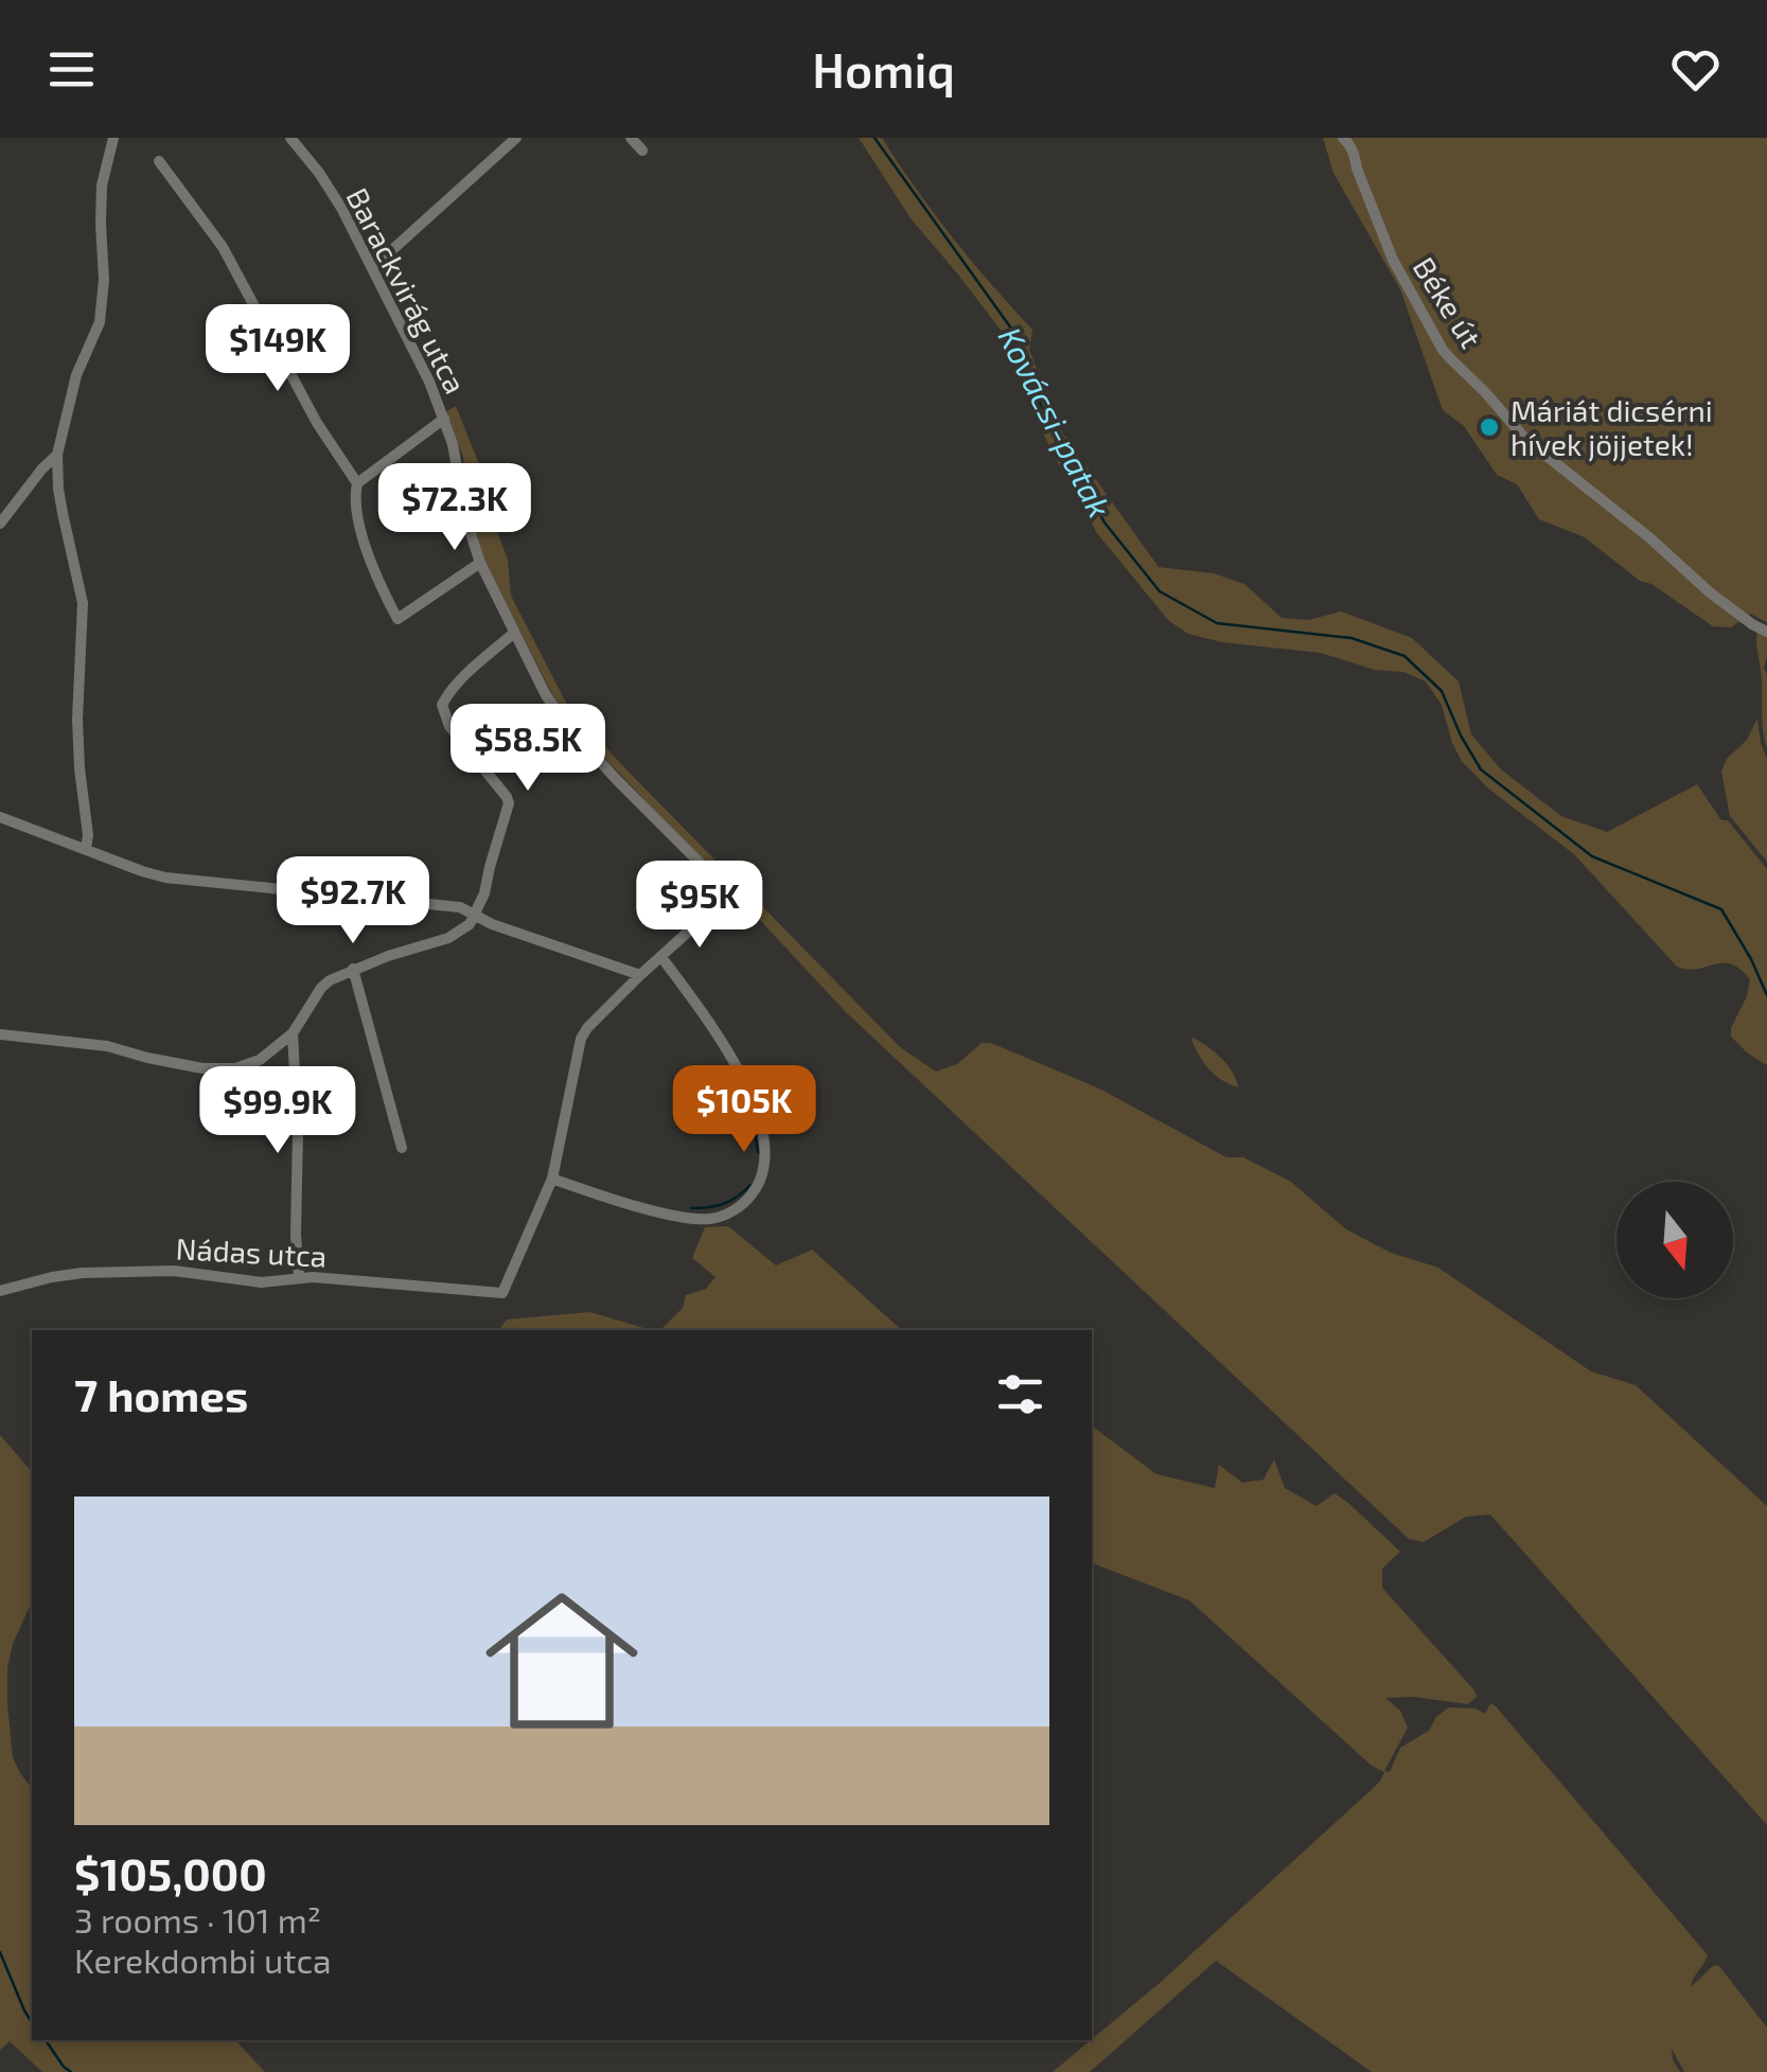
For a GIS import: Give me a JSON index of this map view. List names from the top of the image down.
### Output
{
  "streets": {
    "street": ["Barackvirág utca", "Béke út", "Nádas utca"]
  },
  "water": ["Kovácsi-patak"],
  "places": ["Máriát dicsérni hívek jöjjetek!"],
  "north": "bottom",
  "page": {
    "header": "Homiq",
    "price": [
      "$149K",
      "$72.3K",
      "$58.5K",
      "$92.7K",
      "$95K",
      "$105K",
      "$99.9K"
    ],
    "heading": "7 homes",
    "list": [
      {
        "name": "$105,000",
        "note": "3 rooms · 101 m² · Kerekdombi utca"
      }
    ]
  }
}
